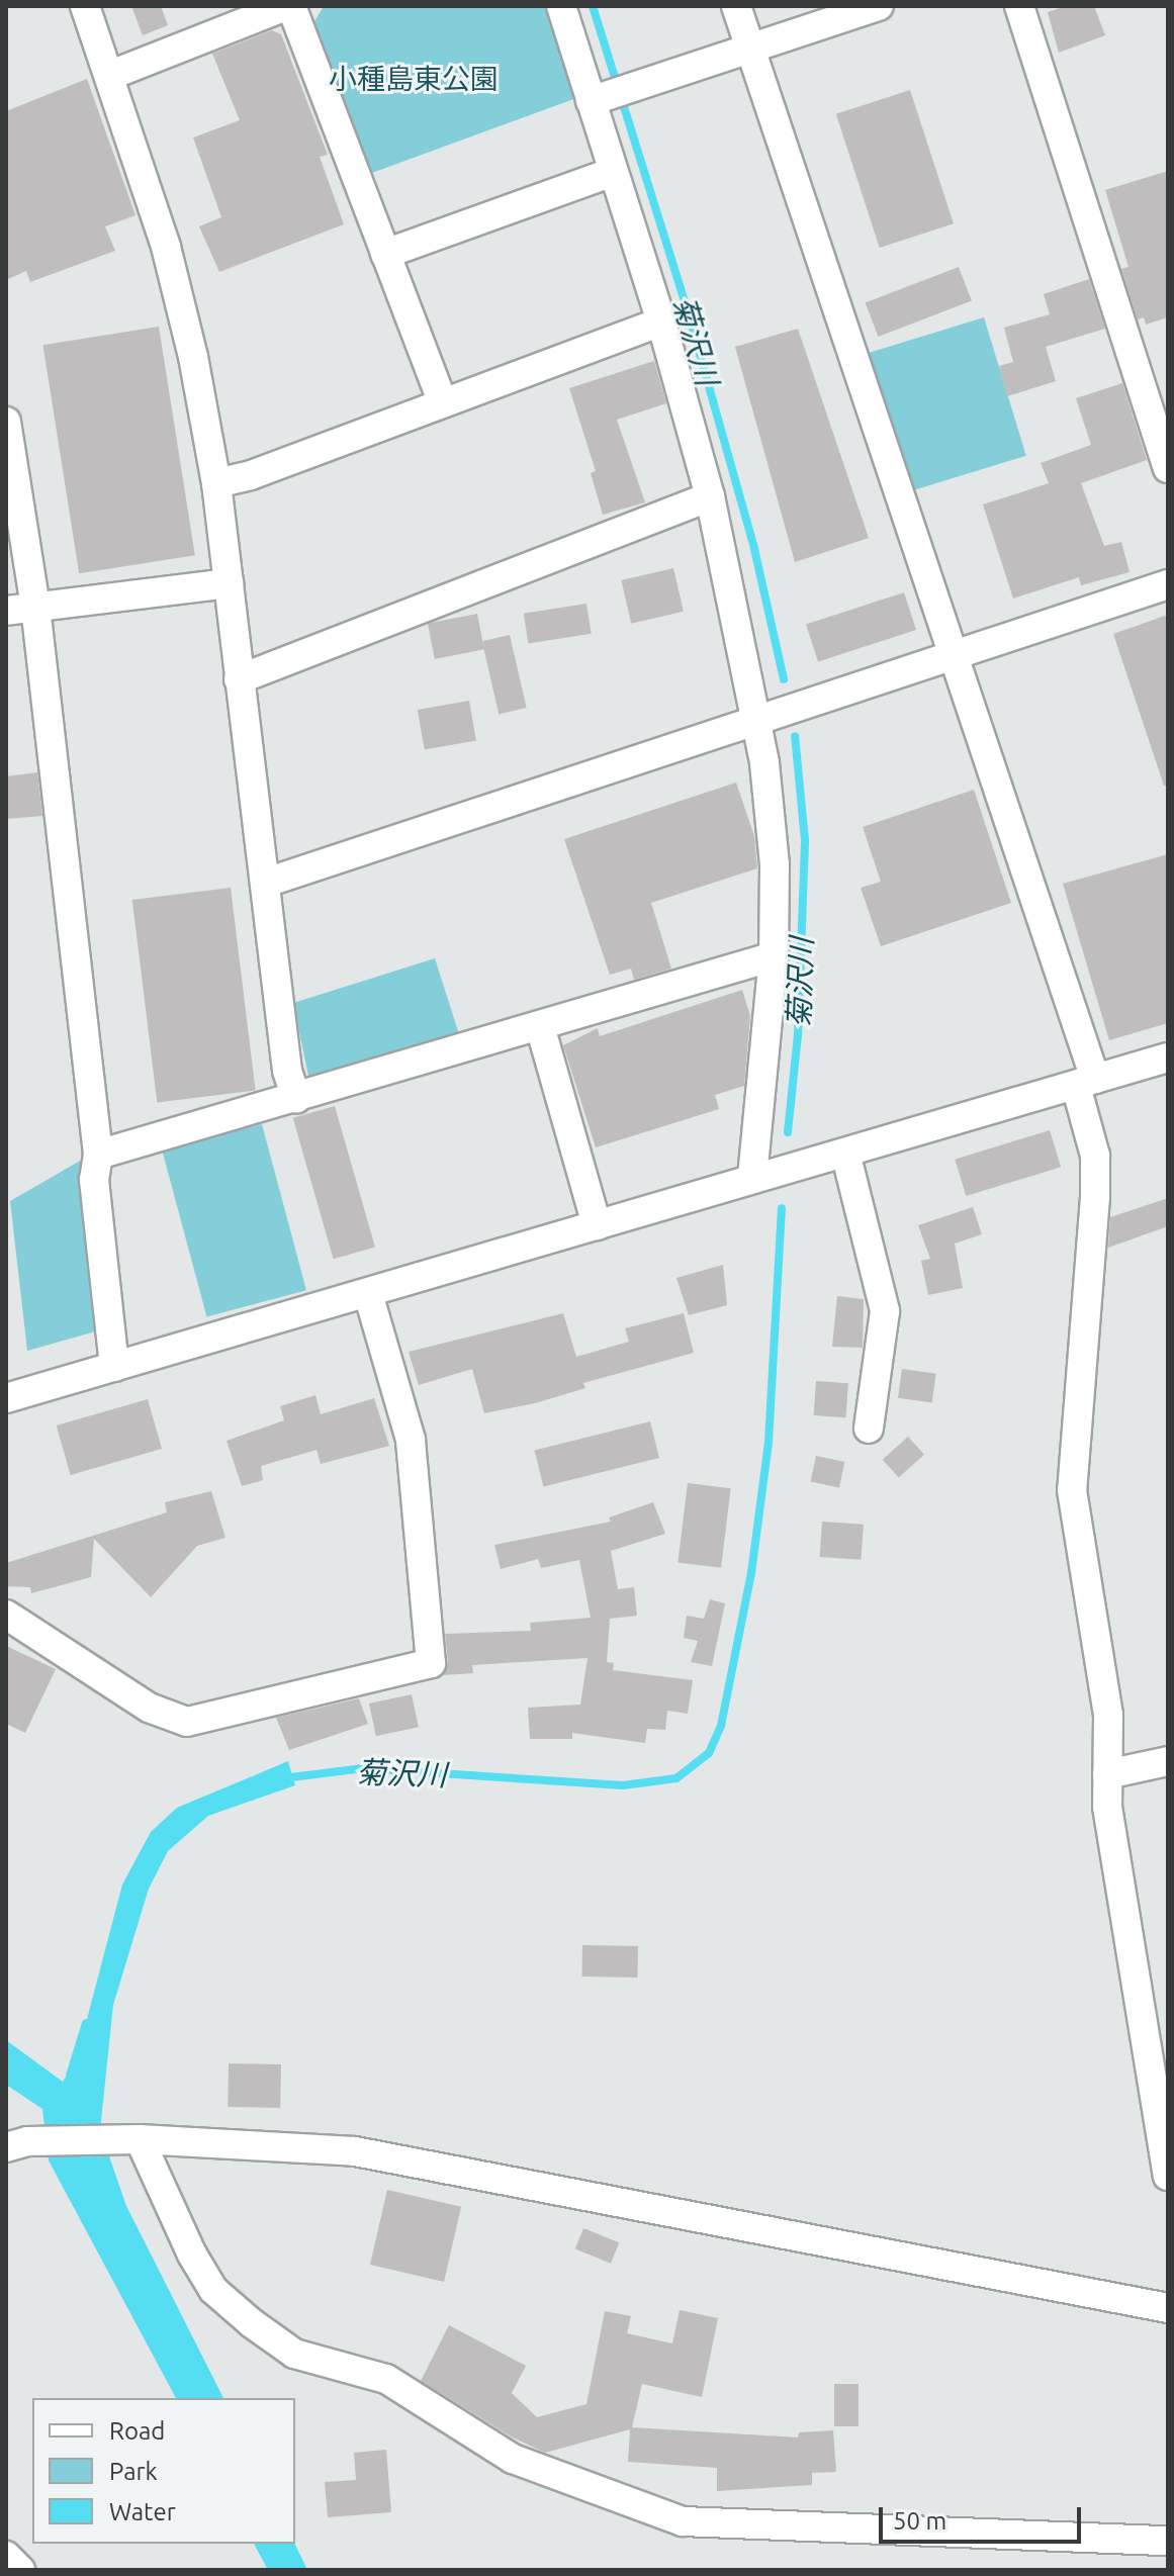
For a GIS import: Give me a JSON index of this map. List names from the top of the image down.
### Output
{
  "water": ["菊沢川"],
  "parks": ["小種島東公園"],
  "legend": ["Road", "Park", "Water"],
  "scale_bar": "50 m"
}
